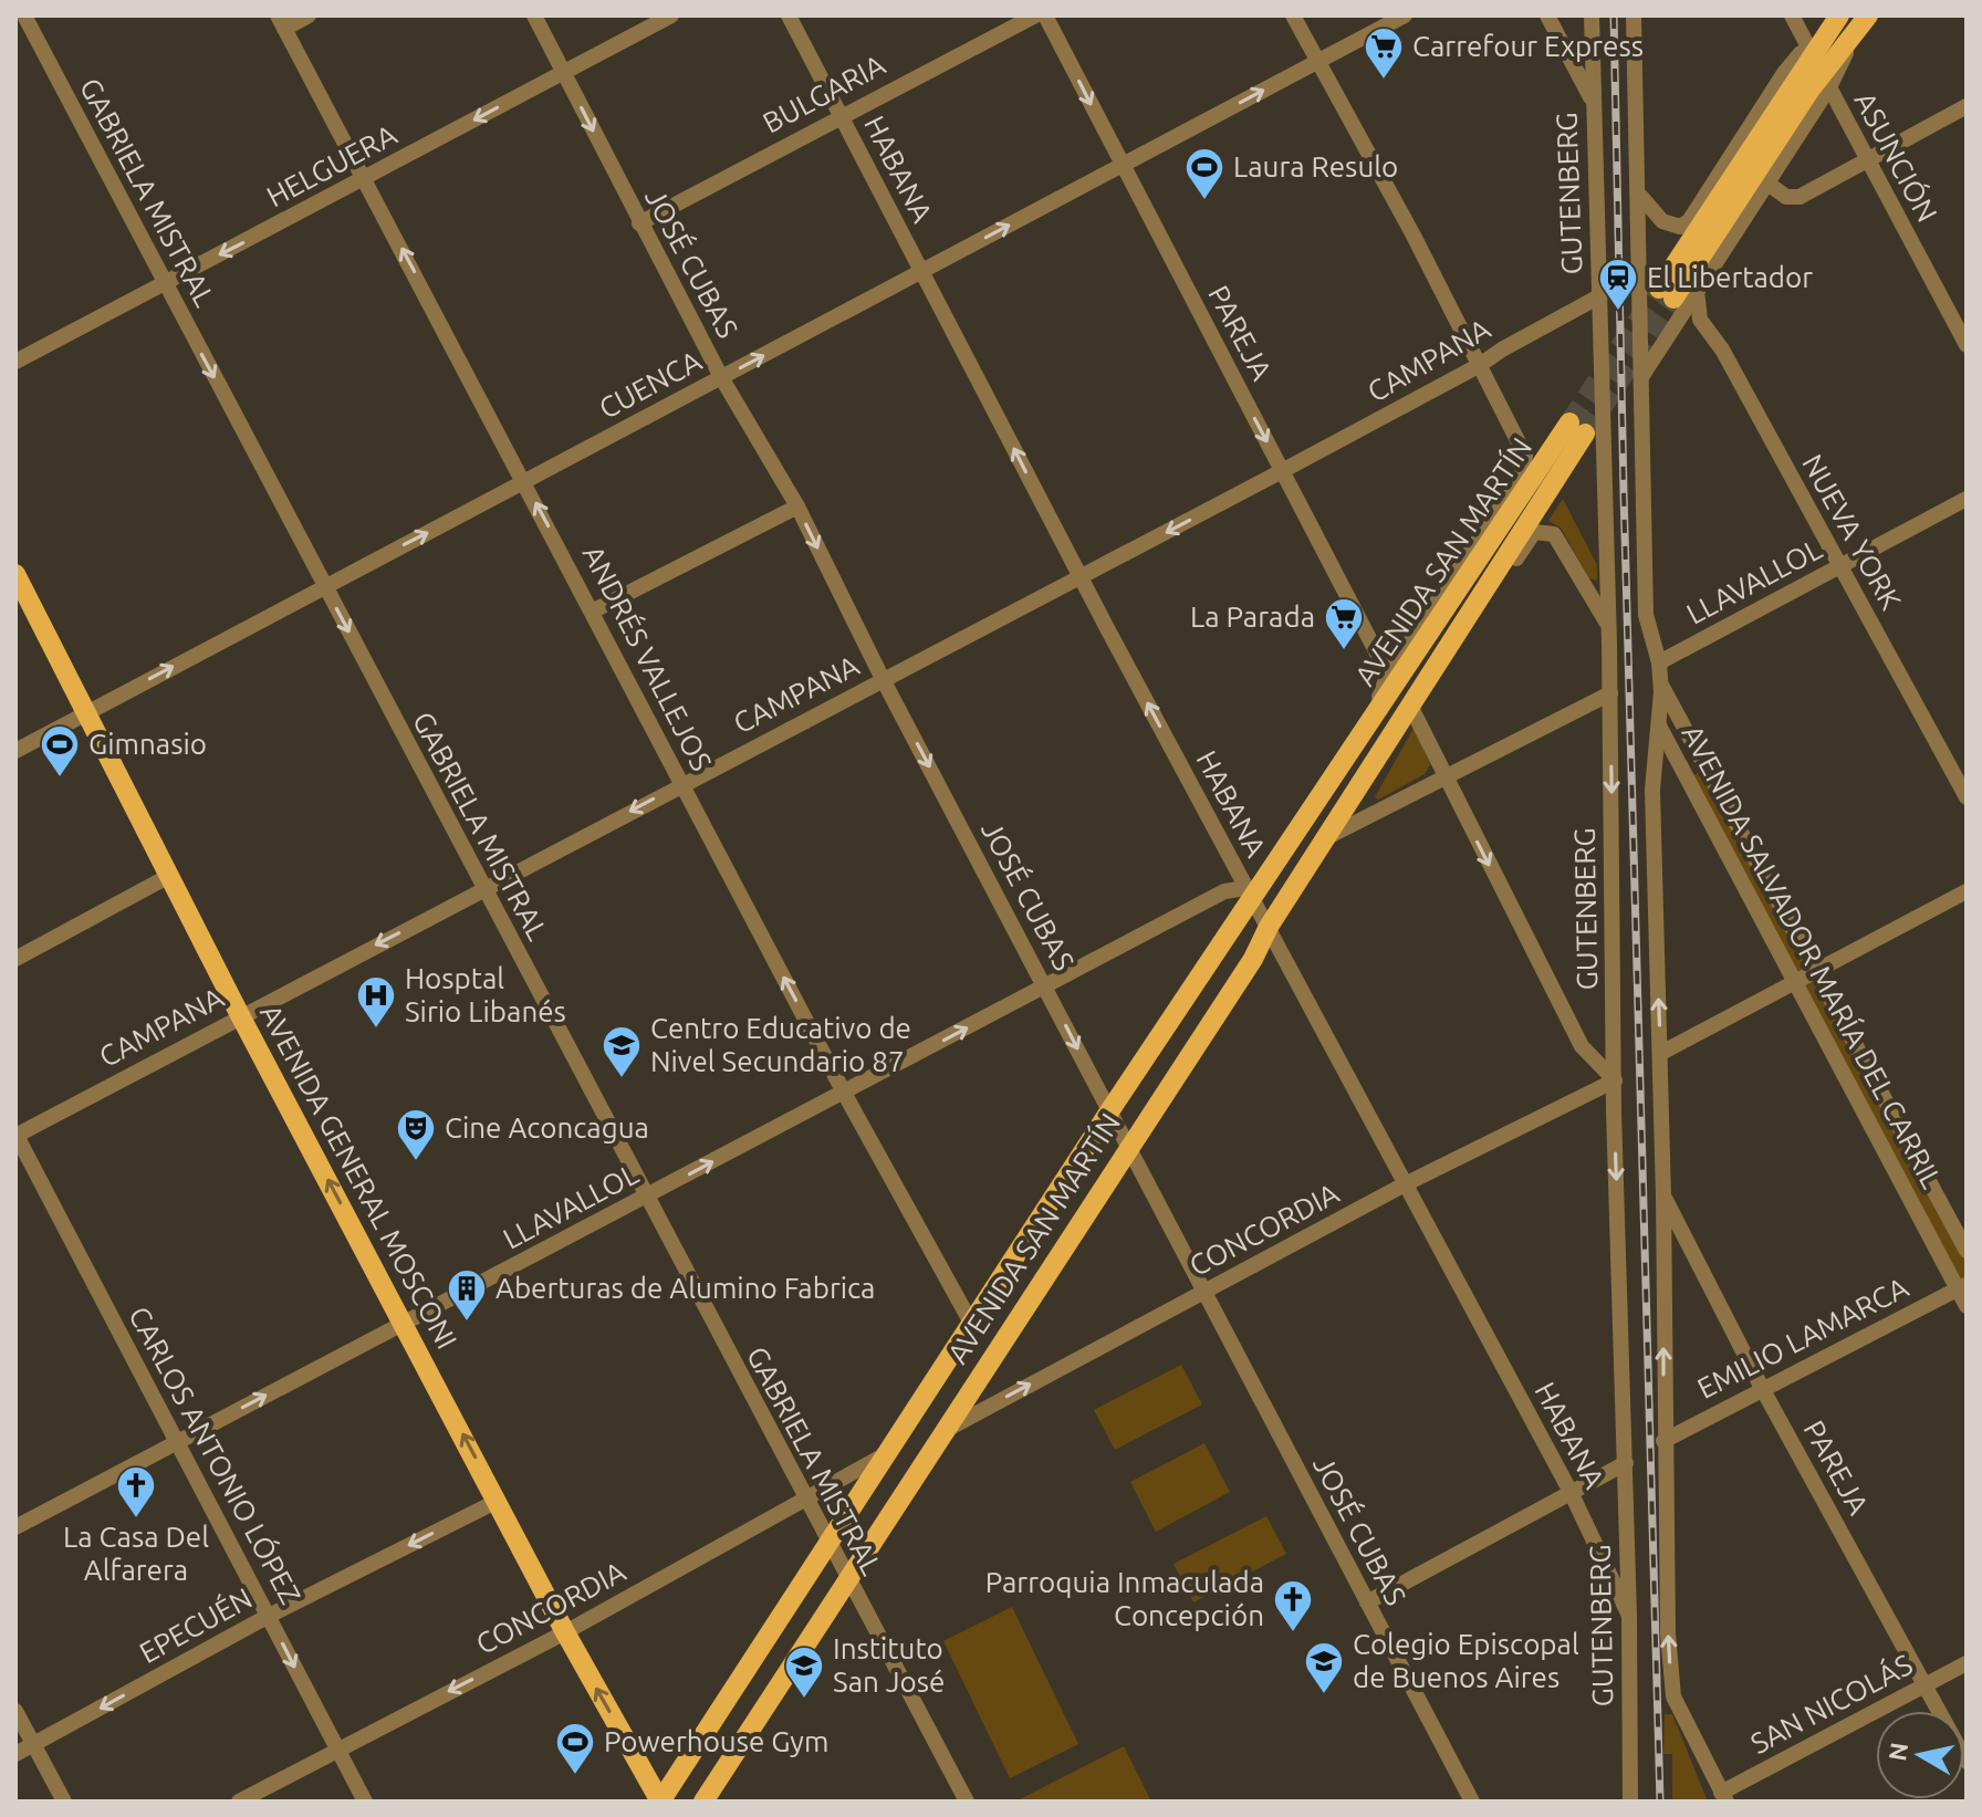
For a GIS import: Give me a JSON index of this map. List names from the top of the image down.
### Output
{
  "streets": {
    "main road": ["AVENIDA SAN MARTÍN", "AVENIDA GENERAL MOSCONI"],
    "street": [
      "BULGARIA",
      "ASUNCIÓN",
      "HELGUERA",
      "HABANA",
      "GABRIELA MISTRAL",
      "GUTENBERG",
      "JOSÉ CUBAS",
      "PAREJA",
      "CAMPANA",
      "CUENCA",
      "NUEVA YORK",
      "LLAVALLOL",
      "ANDRÉS VALLEJOS",
      "AVENIDA SALVADOR MARÍA DEL CARRIL",
      "CONCORDIA",
      "EMILIO LAMARCA",
      "CARLOS ANTONIO LÓPEZ",
      "EPECUÉN",
      "SAN NICOLÁS"
    ]
  },
  "crossings": [
    ["BULGARIA", "HABANA"],
    ["BULGARIA", "JOSÉ CUBAS"],
    ["HELGUERA", "GABRIELA MISTRAL"],
    ["HELGUERA", "JOSÉ CUBAS"],
    ["HELGUERA", "ANDRÉS VALLEJOS"],
    ["HABANA", "GUTENBERG"],
    ["HABANA", "CAMPANA"],
    ["HABANA", "CUENCA"],
    ["HABANA", "AVENIDA SAN MARTÍN"],
    ["HABANA", "LLAVALLOL"],
    ["HABANA", "CONCORDIA"],
    ["GABRIELA MISTRAL", "CAMPANA"],
    ["GABRIELA MISTRAL", "CUENCA"],
    ["GABRIELA MISTRAL", "AVENIDA SAN MARTÍN"],
    ["GABRIELA MISTRAL", "LLAVALLOL"],
    ["GABRIELA MISTRAL", "CONCORDIA"],
    ["GUTENBERG", "CAMPANA"],
    ["GUTENBERG", "AVENIDA SAN MARTÍN"],
    ["GUTENBERG", "CONCORDIA"],
    ["JOSÉ CUBAS", "CAMPANA"],
    ["JOSÉ CUBAS", "CUENCA"],
    ["JOSÉ CUBAS", "AVENIDA SAN MARTÍN"],
    ["JOSÉ CUBAS", "LLAVALLOL"],
    ["JOSÉ CUBAS", "CONCORDIA"],
    ["PAREJA", "CAMPANA"],
    ["PAREJA", "CUENCA"],
    ["PAREJA", "AVENIDA SAN MARTÍN"],
    ["PAREJA", "EMILIO LAMARCA"],
    ["PAREJA", "SAN NICOLÁS"],
    ["CAMPANA", "AVENIDA SAN MARTÍN"],
    ["CAMPANA", "ANDRÉS VALLEJOS"],
    ["CAMPANA", "AVENIDA GENERAL MOSCONI"],
    ["CAMPANA", "CARLOS ANTONIO LÓPEZ"],
    ["CUENCA", "ANDRÉS VALLEJOS"],
    ["CUENCA", "AVENIDA GENERAL MOSCONI"],
    ["NUEVA YORK", "LLAVALLOL"],
    ["AVENIDA SAN MARTÍN", "LLAVALLOL"],
    ["AVENIDA SAN MARTÍN", "ANDRÉS VALLEJOS"],
    ["AVENIDA SAN MARTÍN", "AVENIDA GENERAL MOSCONI"],
    ["AVENIDA SAN MARTÍN", "CONCORDIA"],
    ["LLAVALLOL", "ANDRÉS VALLEJOS"],
    ["LLAVALLOL", "AVENIDA GENERAL MOSCONI"],
    ["LLAVALLOL", "CARLOS ANTONIO LÓPEZ"],
    ["AVENIDA SALVADOR MARÍA DEL CARRIL", "EMILIO LAMARCA"],
    ["AVENIDA GENERAL MOSCONI", "CONCORDIA"],
    ["AVENIDA GENERAL MOSCONI", "EPECUÉN"],
    ["CONCORDIA", "CARLOS ANTONIO LÓPEZ"],
    ["CARLOS ANTONIO LÓPEZ", "EPECUÉN"]
  ],
  "one_way": [
    "HELGUERA",
    "HABANA",
    "JOSÉ CUBAS",
    "PAREJA",
    "CAMPANA",
    "CUENCA",
    "LLAVALLOL",
    "ANDRÉS VALLEJOS",
    "AVENIDA GENERAL MOSCONI",
    "EPECUÉN"
  ],
  "places": {
    "supermarket": ["Carrefour Express", "La Parada"],
    "sports": ["Laura Resulo", "Gimnasio", "Powerhouse Gym"],
    "station": ["El Libertador"],
    "hospital": ["Hosptal Sirio Libanés"],
    "school or university": ["Centro Educativo de Nivel Secundario 87", "Colegio Episcopal de Buenos Aires", "Instituto San José"],
    "theatre": ["Cine Aconcagua"],
    "building": ["Aberturas de Alumino Fabrica"],
    "church": ["La Casa Del Alfarera", "Parroquia Inmaculada Concepción"]
  },
  "north": "left"
}
